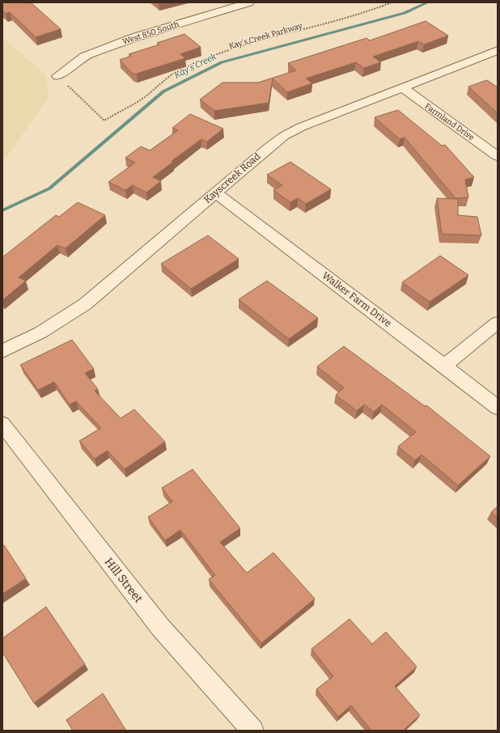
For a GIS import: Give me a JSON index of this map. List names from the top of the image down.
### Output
{
  "streets": {
    "street": [
      "West 850 South",
      "Farmland Drive",
      "Kayscreek Road",
      "Walker Farm Drive",
      "Hill Street"
    ],
    "path": ["Kay's Creek Parkway"]
  },
  "crossings": [
    ["West 850 South", "Kay's Creek Parkway"],
    ["Farmland Drive", "Kayscreek Road"],
    ["Kayscreek Road", "Walker Farm Drive"]
  ],
  "water": ["Kay's Creek"]
}
